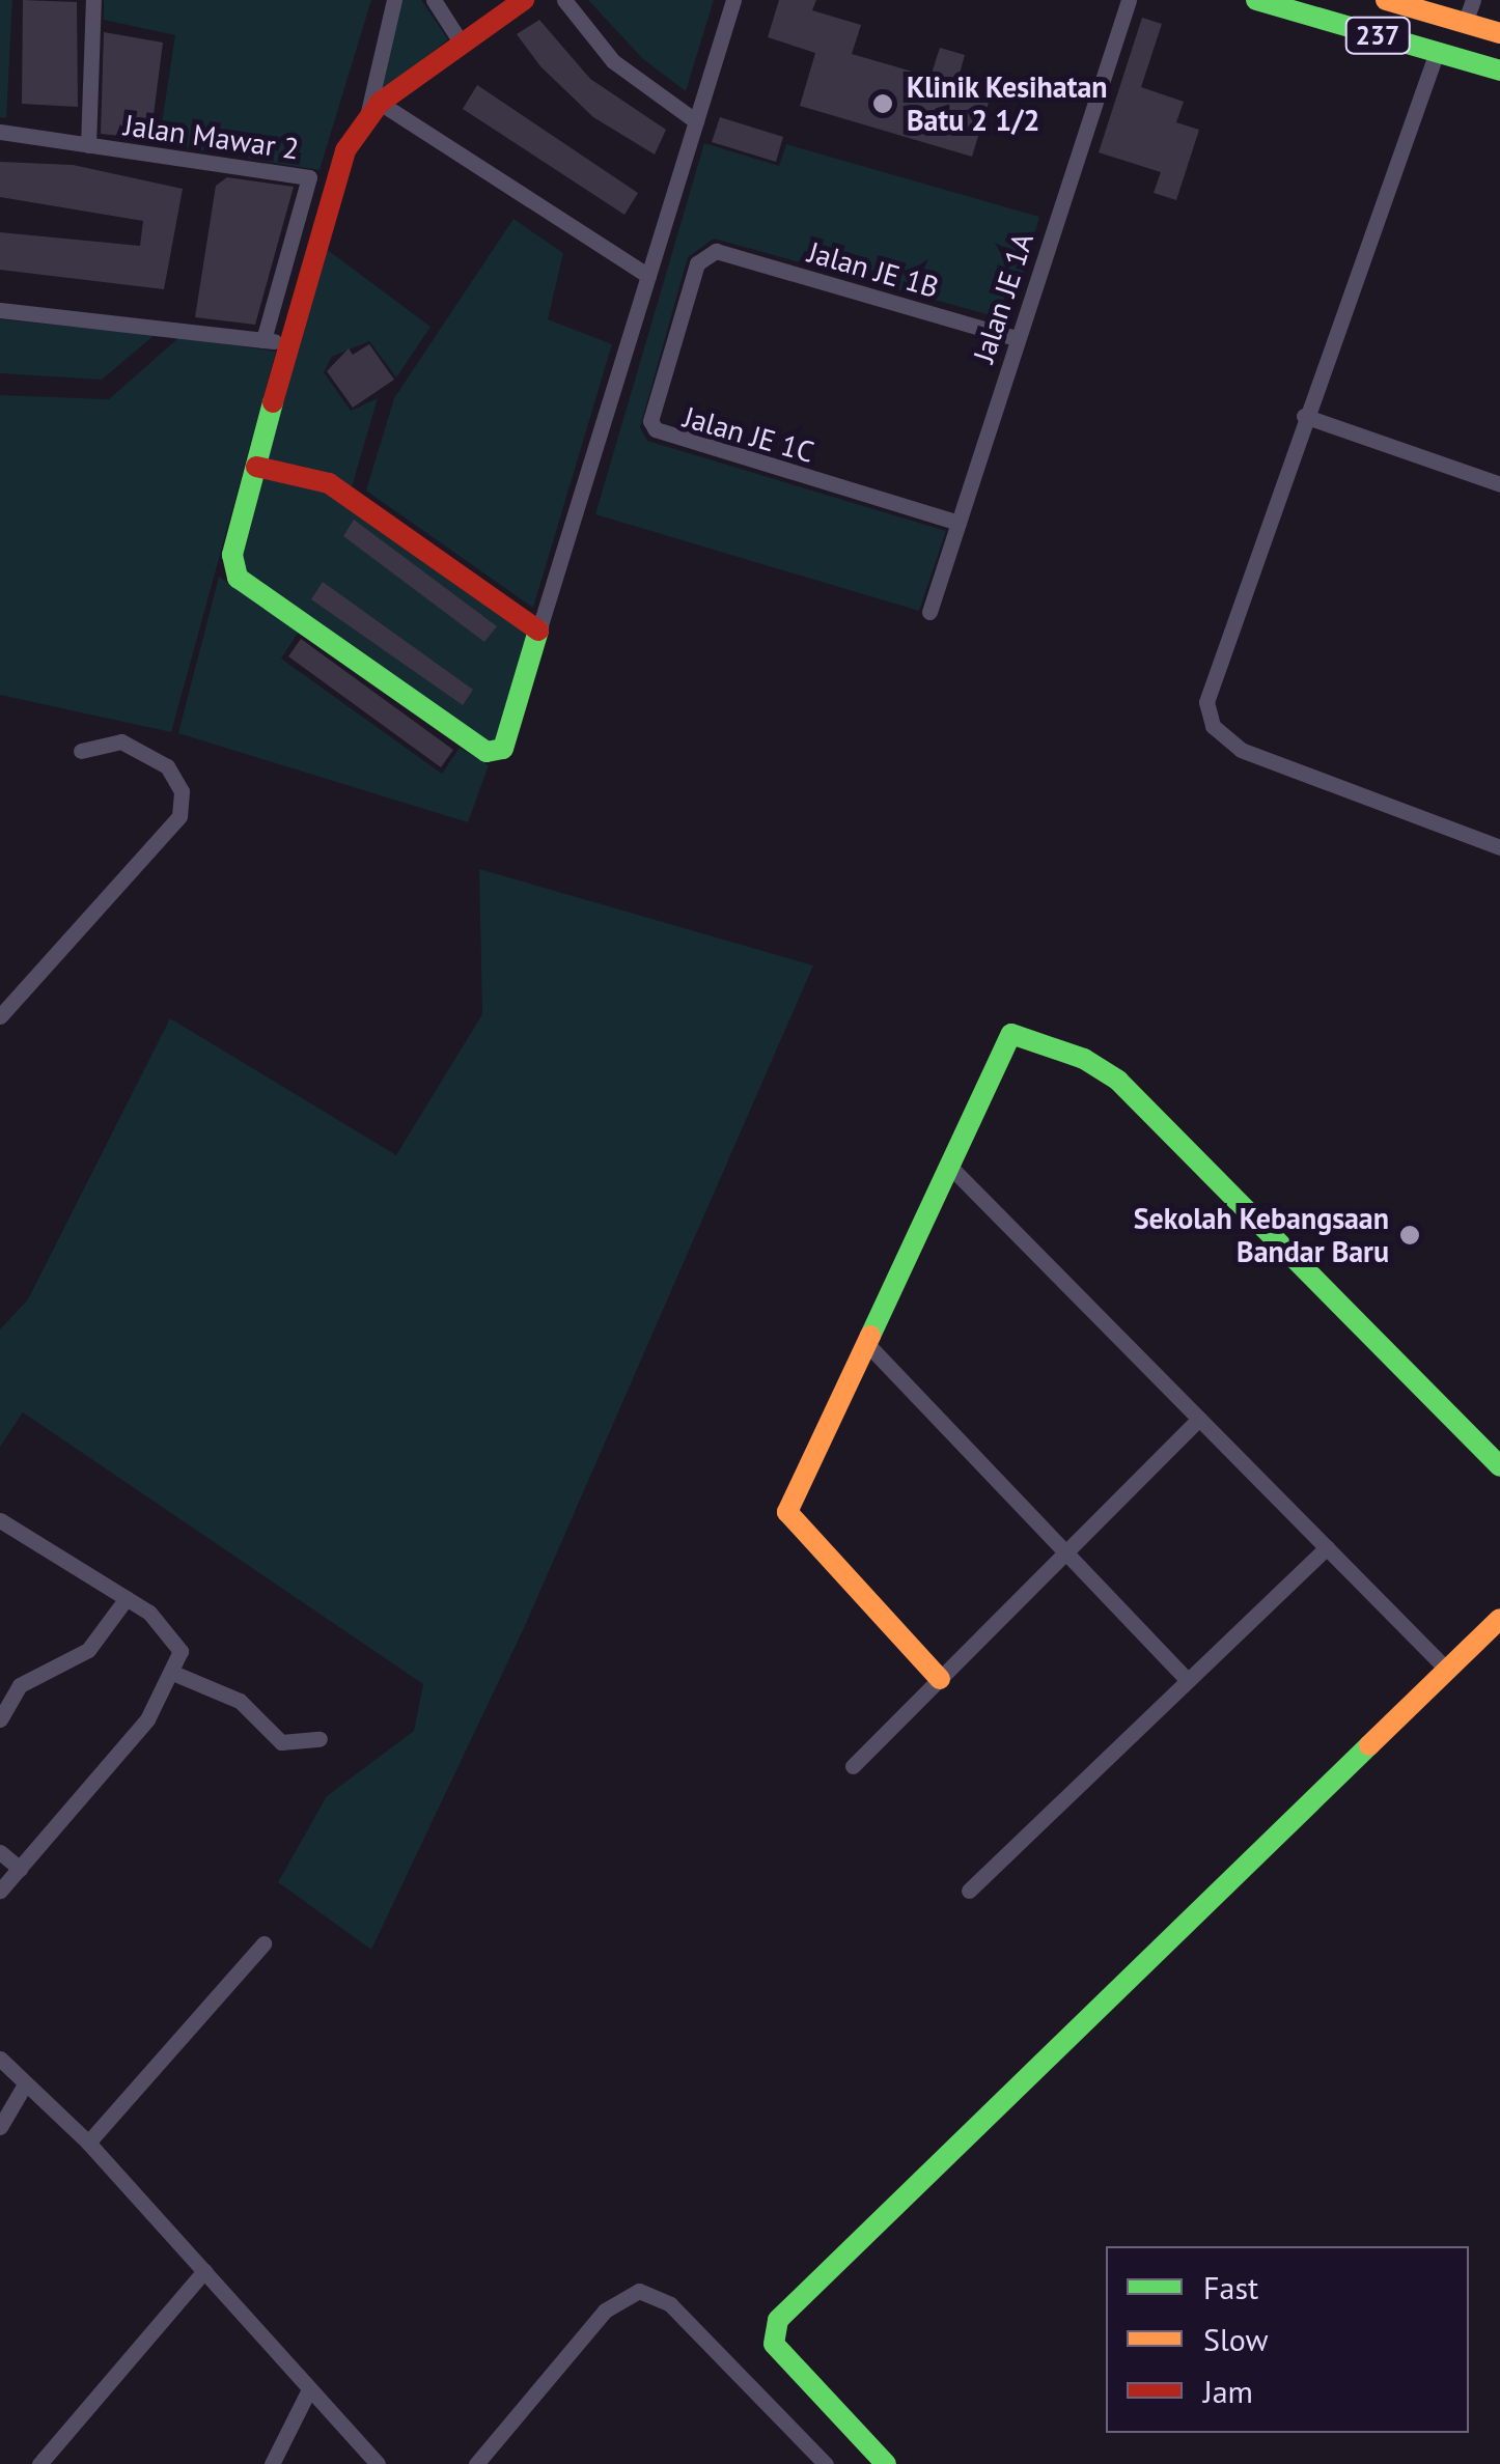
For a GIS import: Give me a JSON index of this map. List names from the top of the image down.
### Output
{
  "streets": {
    "street": [
      "237",
      "Jalan Mawar 2",
      "Jalan JE 1B",
      "Jalan JE 1A",
      "Jalan JE 1C"
    ]
  },
  "crossings": [
    ["Jalan JE 1B", "Jalan JE 1A"],
    ["Jalan JE 1B", "Jalan JE 1C"],
    ["Jalan JE 1A", "Jalan JE 1C"]
  ],
  "places": ["Klinik Kesihatan Batu 2 1/2", "Sekolah Kebangsaan Bandar Baru"],
  "legend": ["Fast", "Slow", "Jam"]
}
